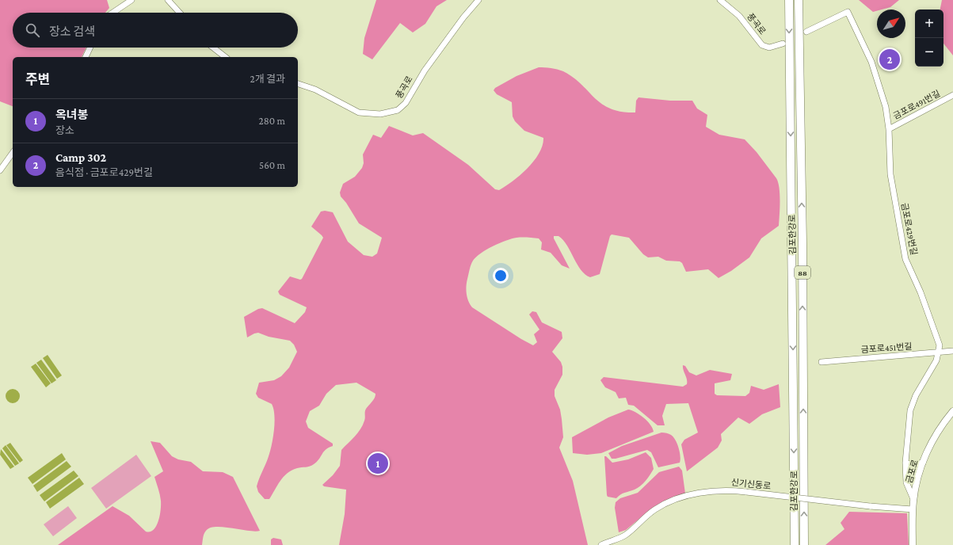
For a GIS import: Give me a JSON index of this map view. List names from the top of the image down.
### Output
{
  "streets": {
    "highway": ["김포한강로", "88"],
    "main road": ["금포로"],
    "street": [
      "풍곡로",
      "금포로491번길",
      "금포로429번길",
      "금포로451번길",
      "신기신동로"
    ]
  },
  "crossings": [
    ["금포로491번길", "금포로429번길"],
    ["금포로429번길", "금포로451번길"],
    ["금포로", "신기신동로"]
  ],
  "north": "top right",
  "page": {
    "map_buttons": ["+", "−"],
    "search": "장소 검색",
    "pins": ["2", "1"],
    "heading": ["주변", "2개 결과"],
    "list": [
      {
        "mark": "1",
        "name": "옥녀봉",
        "note": "장소",
        "value": "280 m"
      },
      {
        "mark": "2",
        "name": "Camp 302",
        "note": "음식점 · 금포로429번길",
        "value": "560 m"
      }
    ]
  }
}
